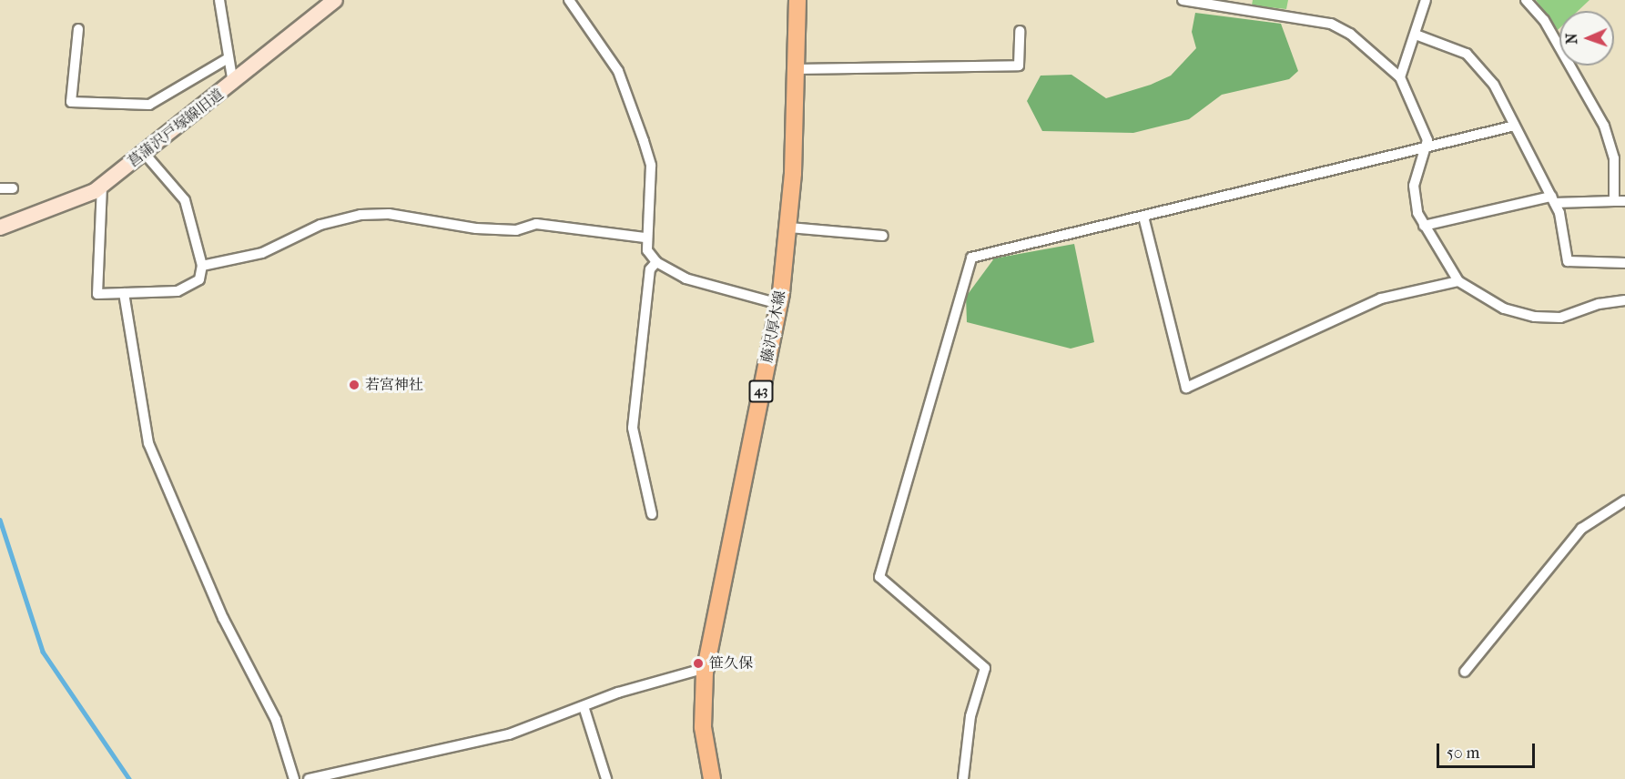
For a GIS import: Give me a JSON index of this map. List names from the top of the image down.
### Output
{
  "streets": {
    "main road": ["藤沢厚木線", "43"],
    "street": ["菖蒲沢戸塚線旧道"]
  },
  "places": ["若宮神社", "笹久保"],
  "scale_bar": "50 m",
  "north": "left"
}
